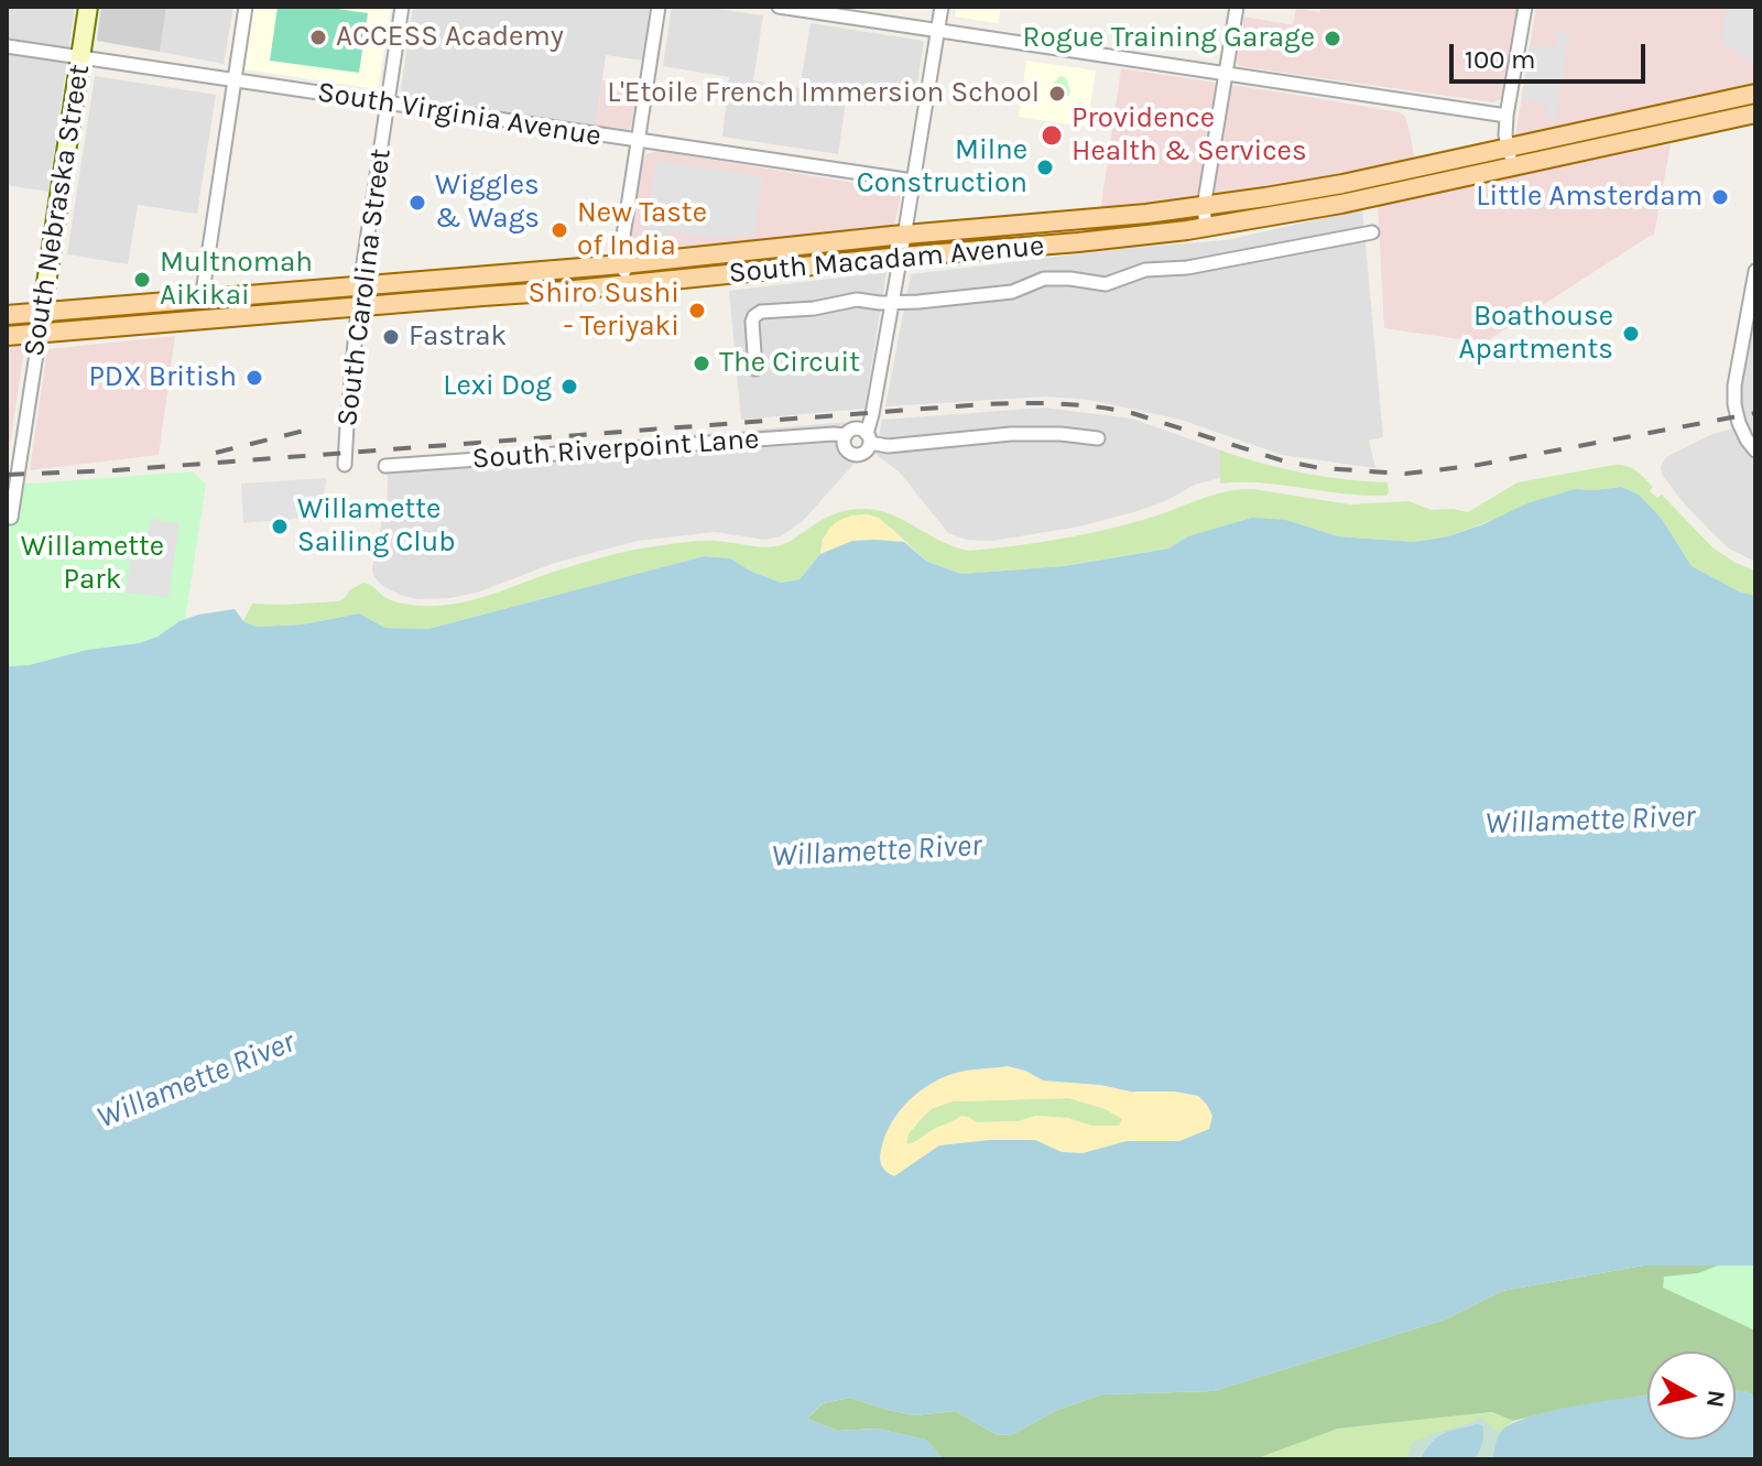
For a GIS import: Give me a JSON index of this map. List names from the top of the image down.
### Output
{
  "streets": {
    "main road": ["South Macadam Avenue"],
    "street": [
      "South Virginia Avenue",
      "South Nebraska Street",
      "South Carolina Street",
      "South Riverpoint Lane"
    ]
  },
  "crossings": [
    ["South Virginia Avenue", "South Nebraska Street"],
    ["South Virginia Avenue", "South Carolina Street"],
    ["South Nebraska Street", "South Macadam Avenue"],
    ["South Macadam Avenue", "South Carolina Street"]
  ],
  "water": ["Willamette River"],
  "parks": ["Willamette Park"],
  "places": [
    "ACCESS Academy",
    "Rogue Training Garage",
    "L'Etoile French Immersion School",
    "Providence Health & Services",
    "Milne Construction",
    "Little Amsterdam",
    "Wiggles & Wags",
    "New Taste of India",
    "Multnomah Aikikai",
    "Shiro Sushi - Teriyaki",
    "Boathouse Apartments",
    "Fastrak",
    "The Circuit",
    "PDX British",
    "Lexi Dog",
    "Willamette Sailing Club"
  ],
  "scale_bar": "100 m",
  "north": "right"
}
